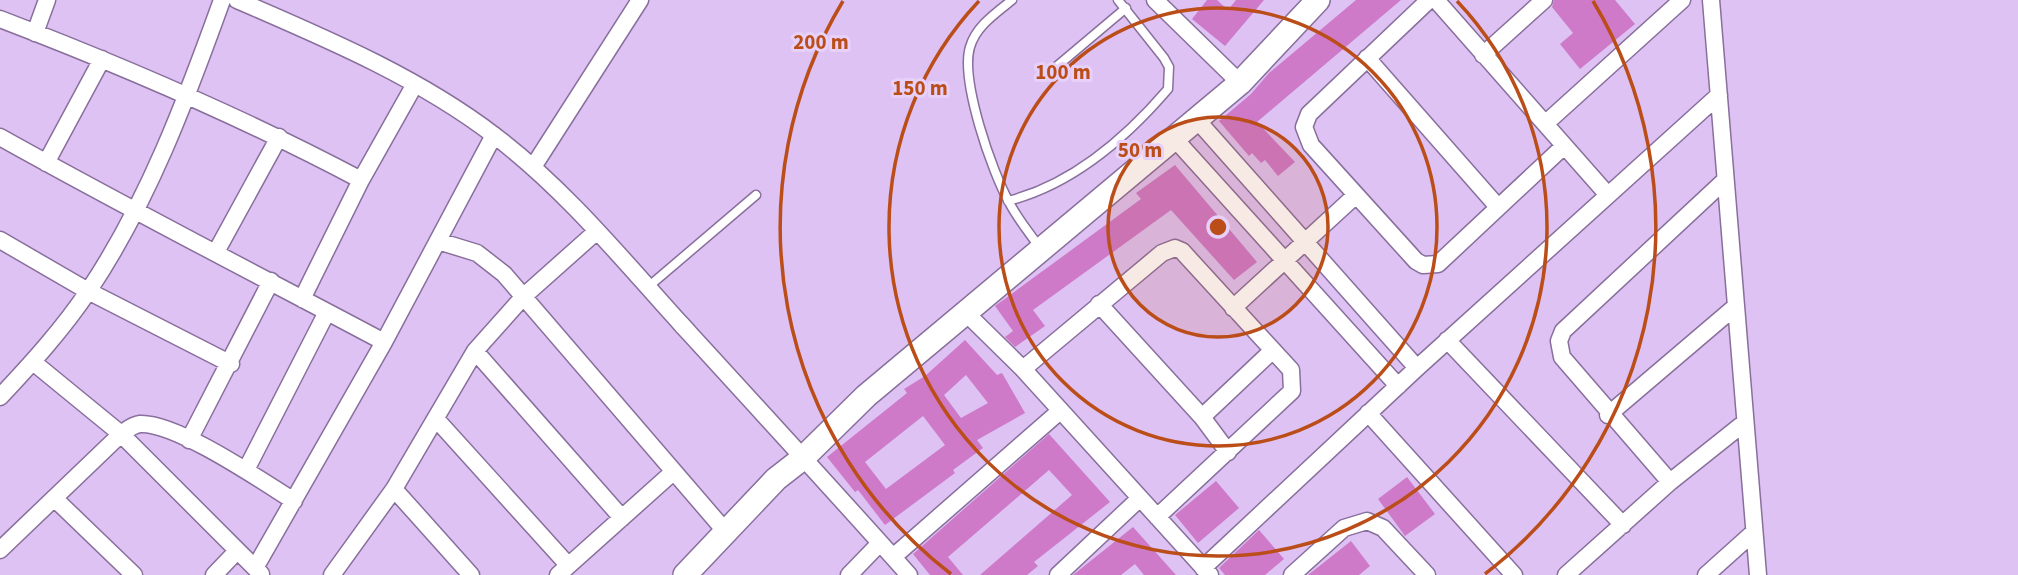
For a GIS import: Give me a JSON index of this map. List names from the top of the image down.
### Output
{
  "rings": [
    "200 m",
    "100 m",
    "150 m",
    "50 m"
  ]
}
